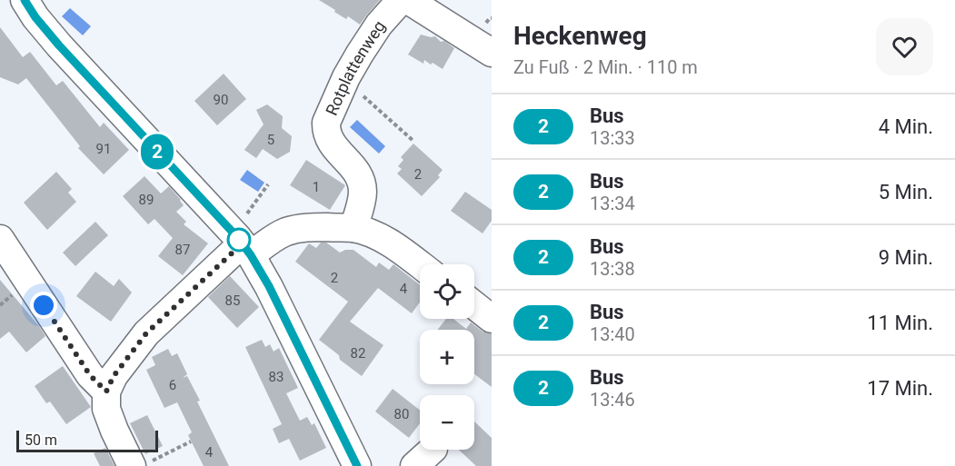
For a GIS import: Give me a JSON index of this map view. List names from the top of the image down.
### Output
{
  "streets": {
    "street": ["Rotplattenweg"]
  },
  "lines": ["bus line 2"],
  "house_numbers": [
    "90",
    "5",
    "91",
    "2",
    "1",
    "89",
    "87",
    "2",
    "4",
    "85",
    "82",
    "83",
    "6",
    "80",
    "4"
  ],
  "scale_bar": "50 m",
  "page": {
    "on_map": "2",
    "heading": ["Heckenweg", "Zu Fuß · 2 Min. · 110 m"],
    "list": [
      {
        "mark": "2",
        "name": "Bus",
        "note": "13:33",
        "value": "4 Min."
      },
      {
        "mark": "2",
        "name": "Bus",
        "note": "13:34",
        "value": "5 Min."
      },
      {
        "mark": "2",
        "name": "Bus",
        "note": "13:38",
        "value": "9 Min."
      },
      {
        "mark": "2",
        "name": "Bus",
        "note": "13:40",
        "value": "11 Min."
      },
      {
        "mark": "2",
        "name": "Bus",
        "note": "13:46",
        "value": "17 Min."
      }
    ],
    "map_buttons": ["+", "−"],
    "scale": "50 m"
  }
}
